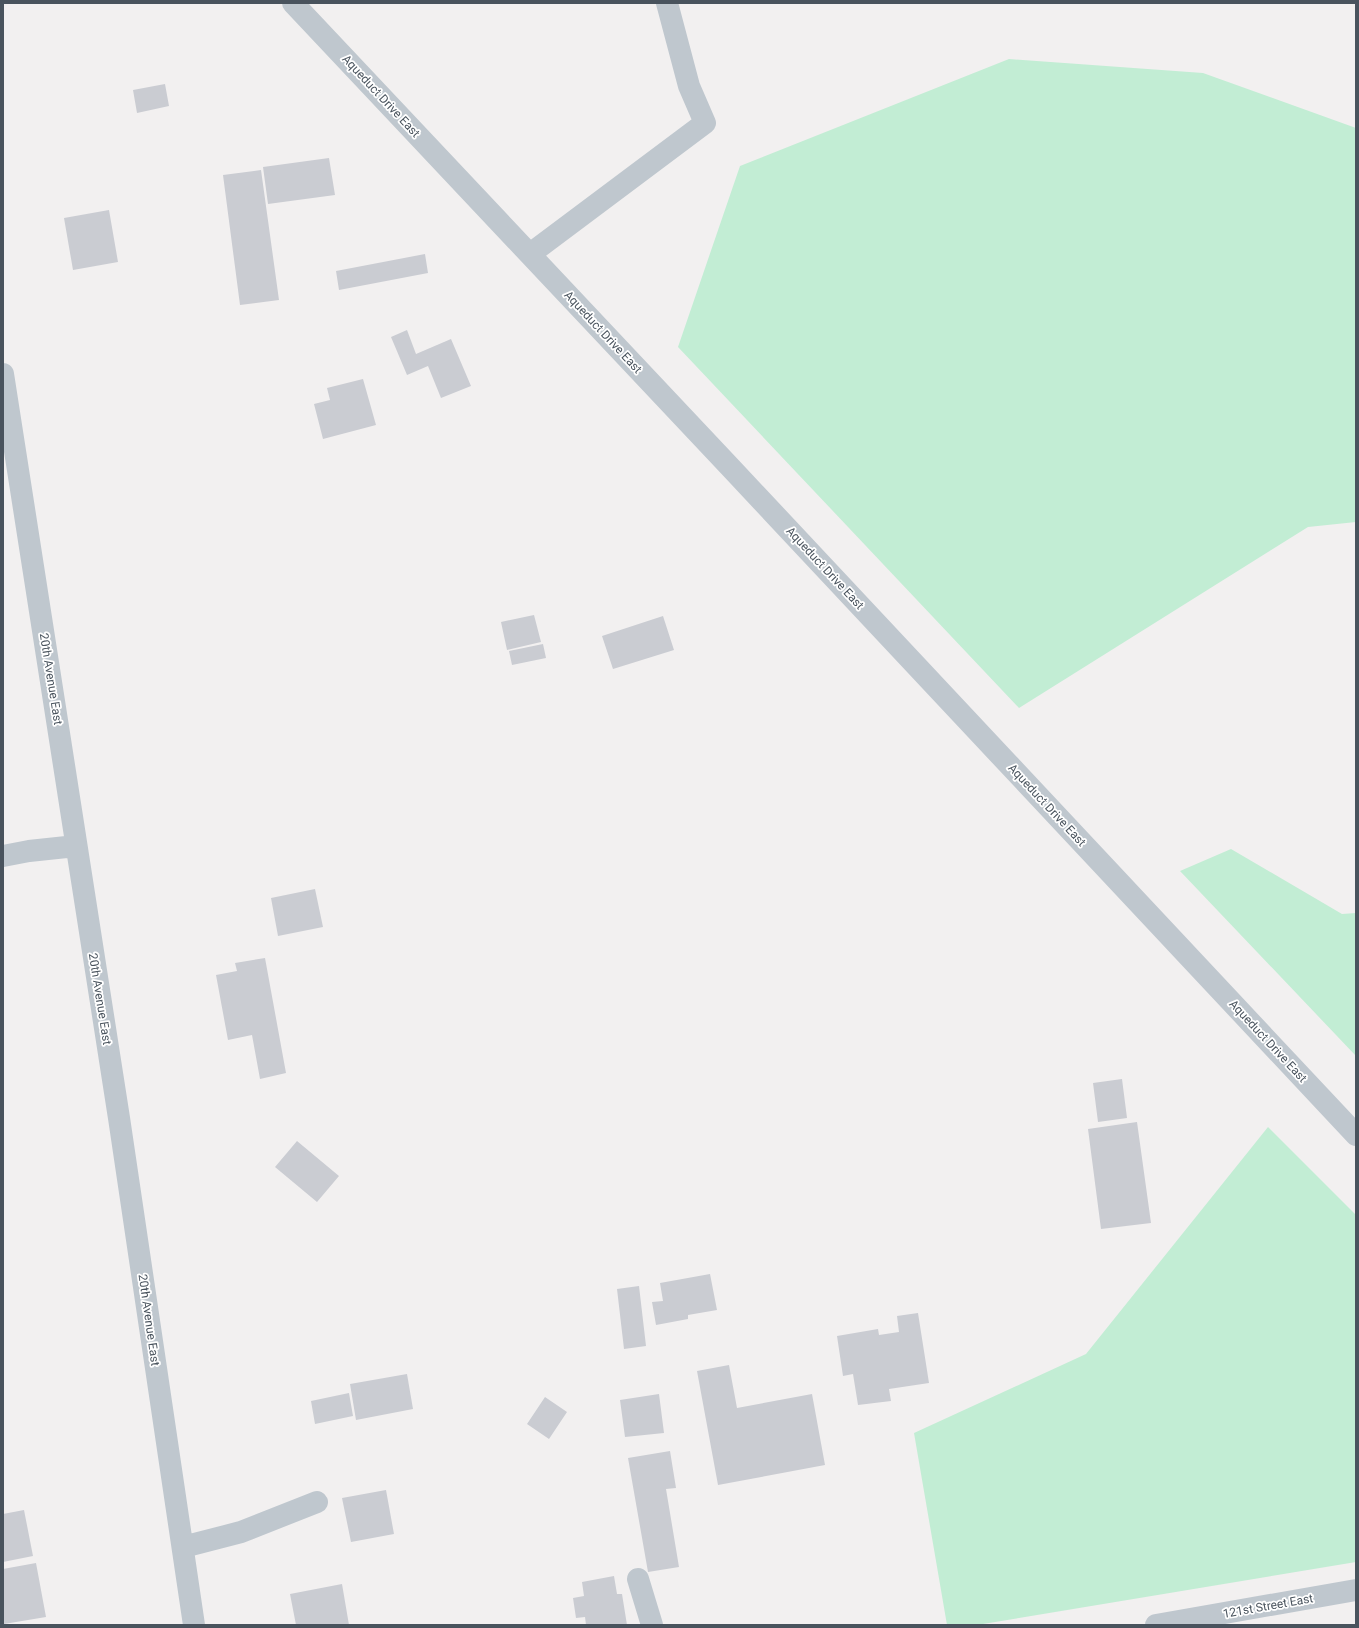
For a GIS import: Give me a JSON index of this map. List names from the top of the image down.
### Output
{
  "streets": {
    "street": ["Aqueduct Drive East", "20th Avenue East", "121st Street East"]
  }
}
